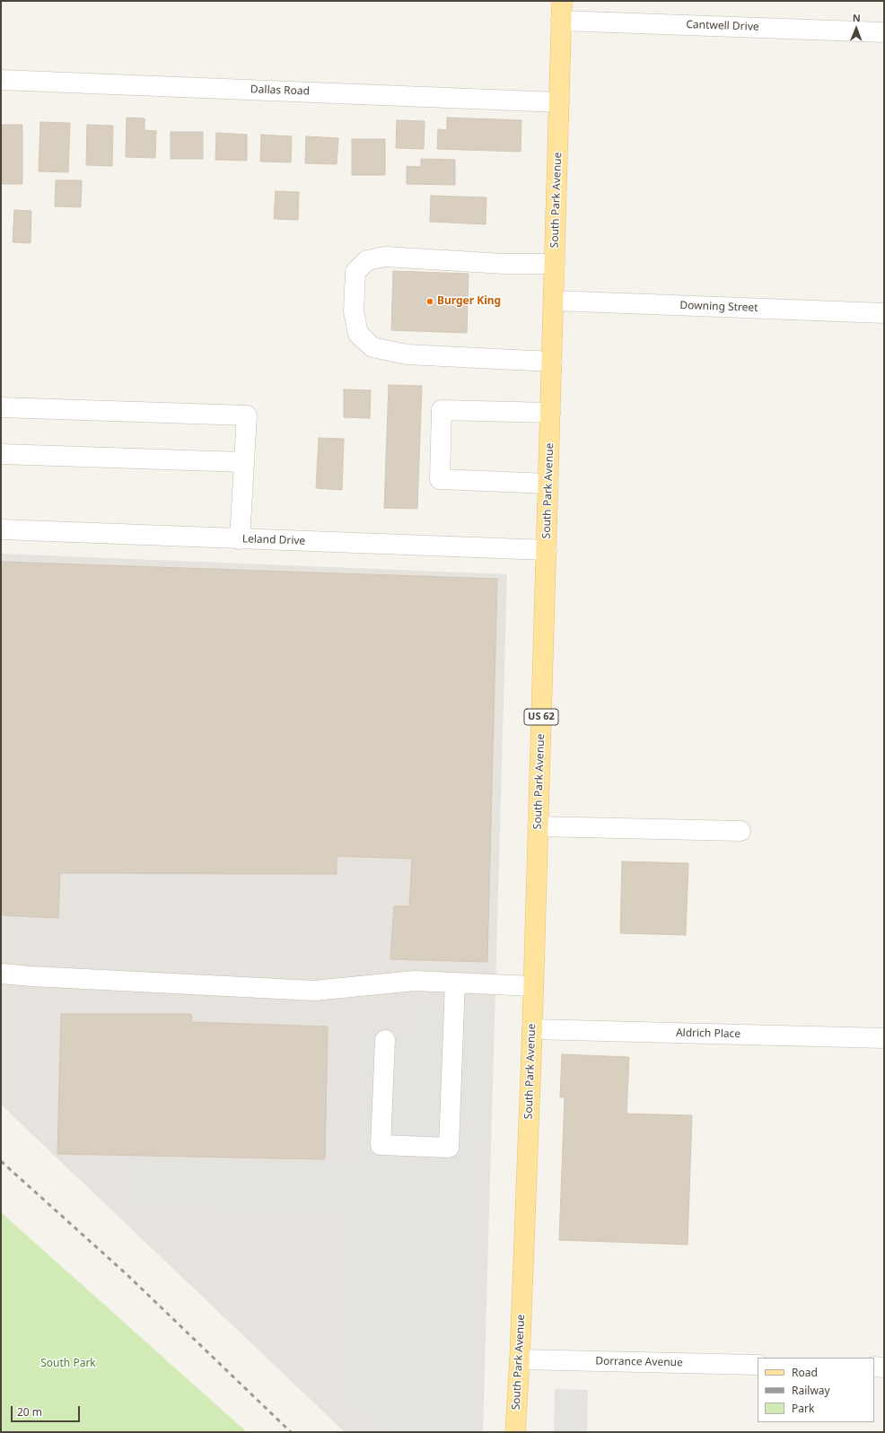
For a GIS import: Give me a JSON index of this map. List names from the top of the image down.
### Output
{
  "streets": {
    "main road": ["South Park Avenue", "US 62"],
    "street": [
      "Cantwell Drive",
      "Dallas Road",
      "Downing Street",
      "Leland Drive",
      "Aldrich Place",
      "Dorrance Avenue"
    ]
  },
  "crossings": [
    ["Cantwell Drive", "South Park Avenue"],
    ["Dallas Road", "South Park Avenue"],
    ["South Park Avenue", "Downing Street"],
    ["South Park Avenue", "Leland Drive"],
    ["South Park Avenue", "Aldrich Place"],
    ["South Park Avenue", "Dorrance Avenue"]
  ],
  "parks": ["South Park"],
  "places": ["Burger King"],
  "legend": ["Road", "Railway", "Park"],
  "scale_bar": "20 m",
  "north": "top"
}
